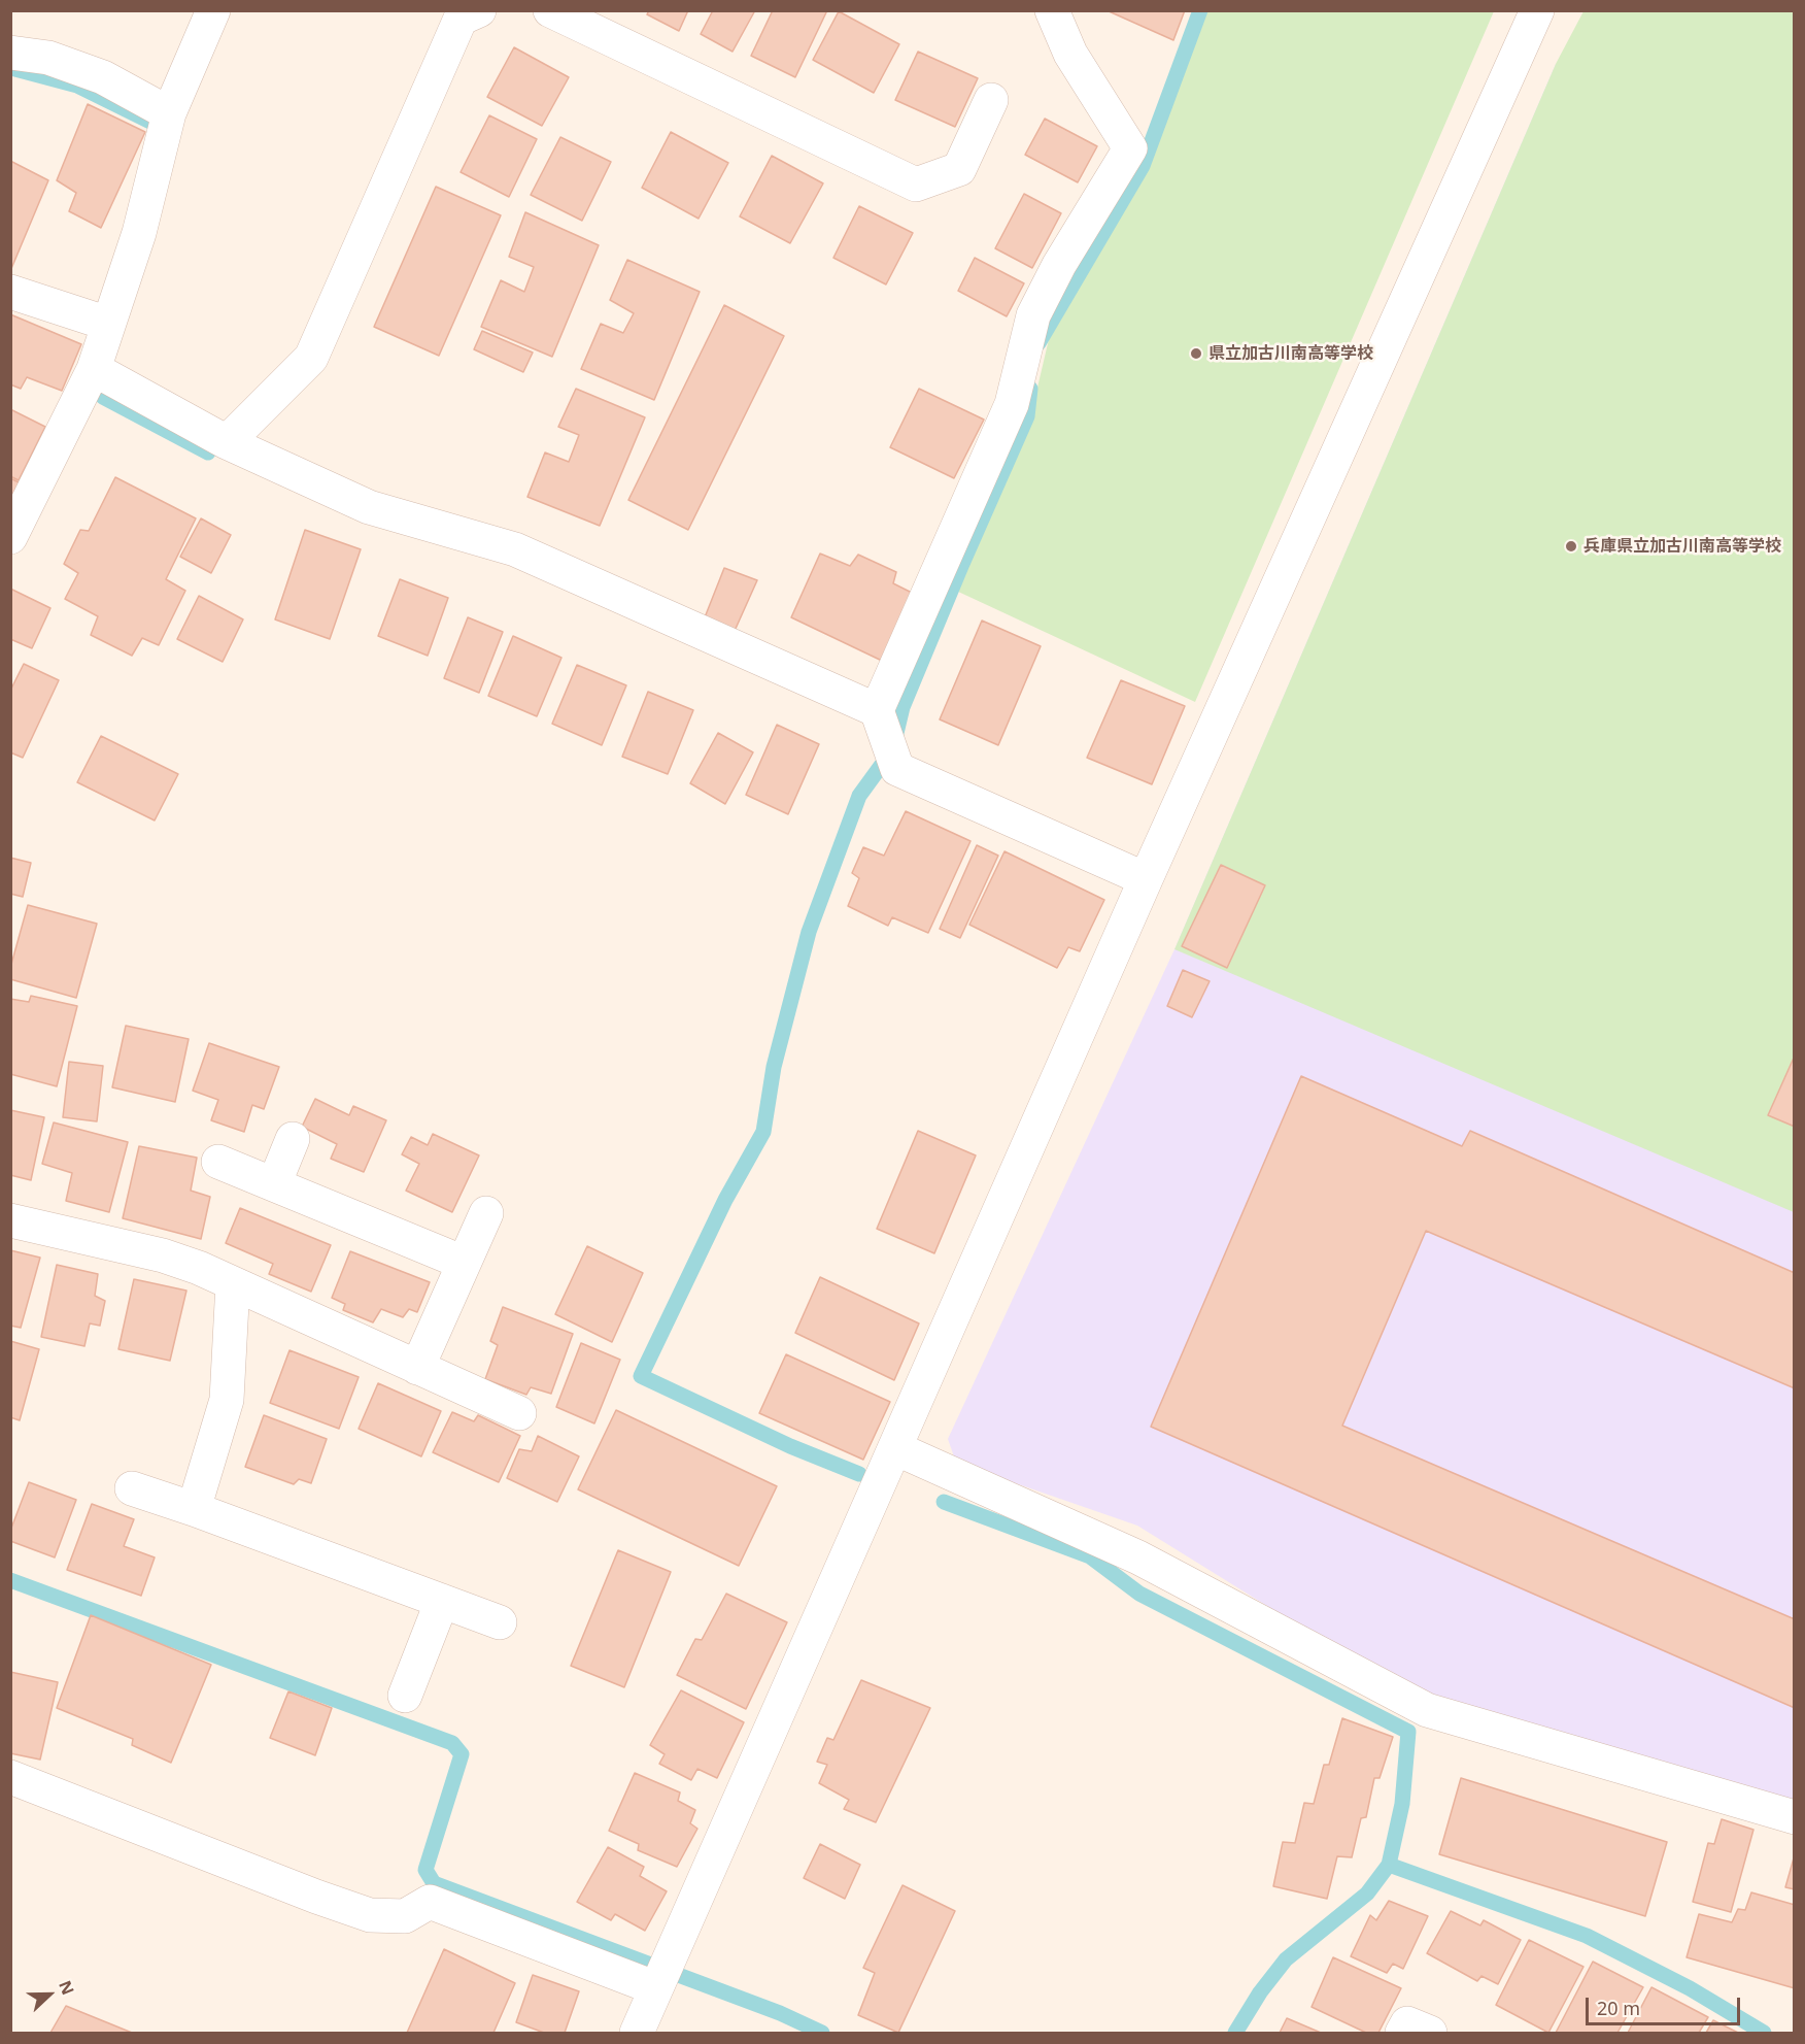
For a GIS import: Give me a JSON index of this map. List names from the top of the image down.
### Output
{
  "places": ["県立加古川南高等学校", "兵庫県立加古川南高等学校"],
  "scale_bar": "20 m",
  "north": "right"
}
